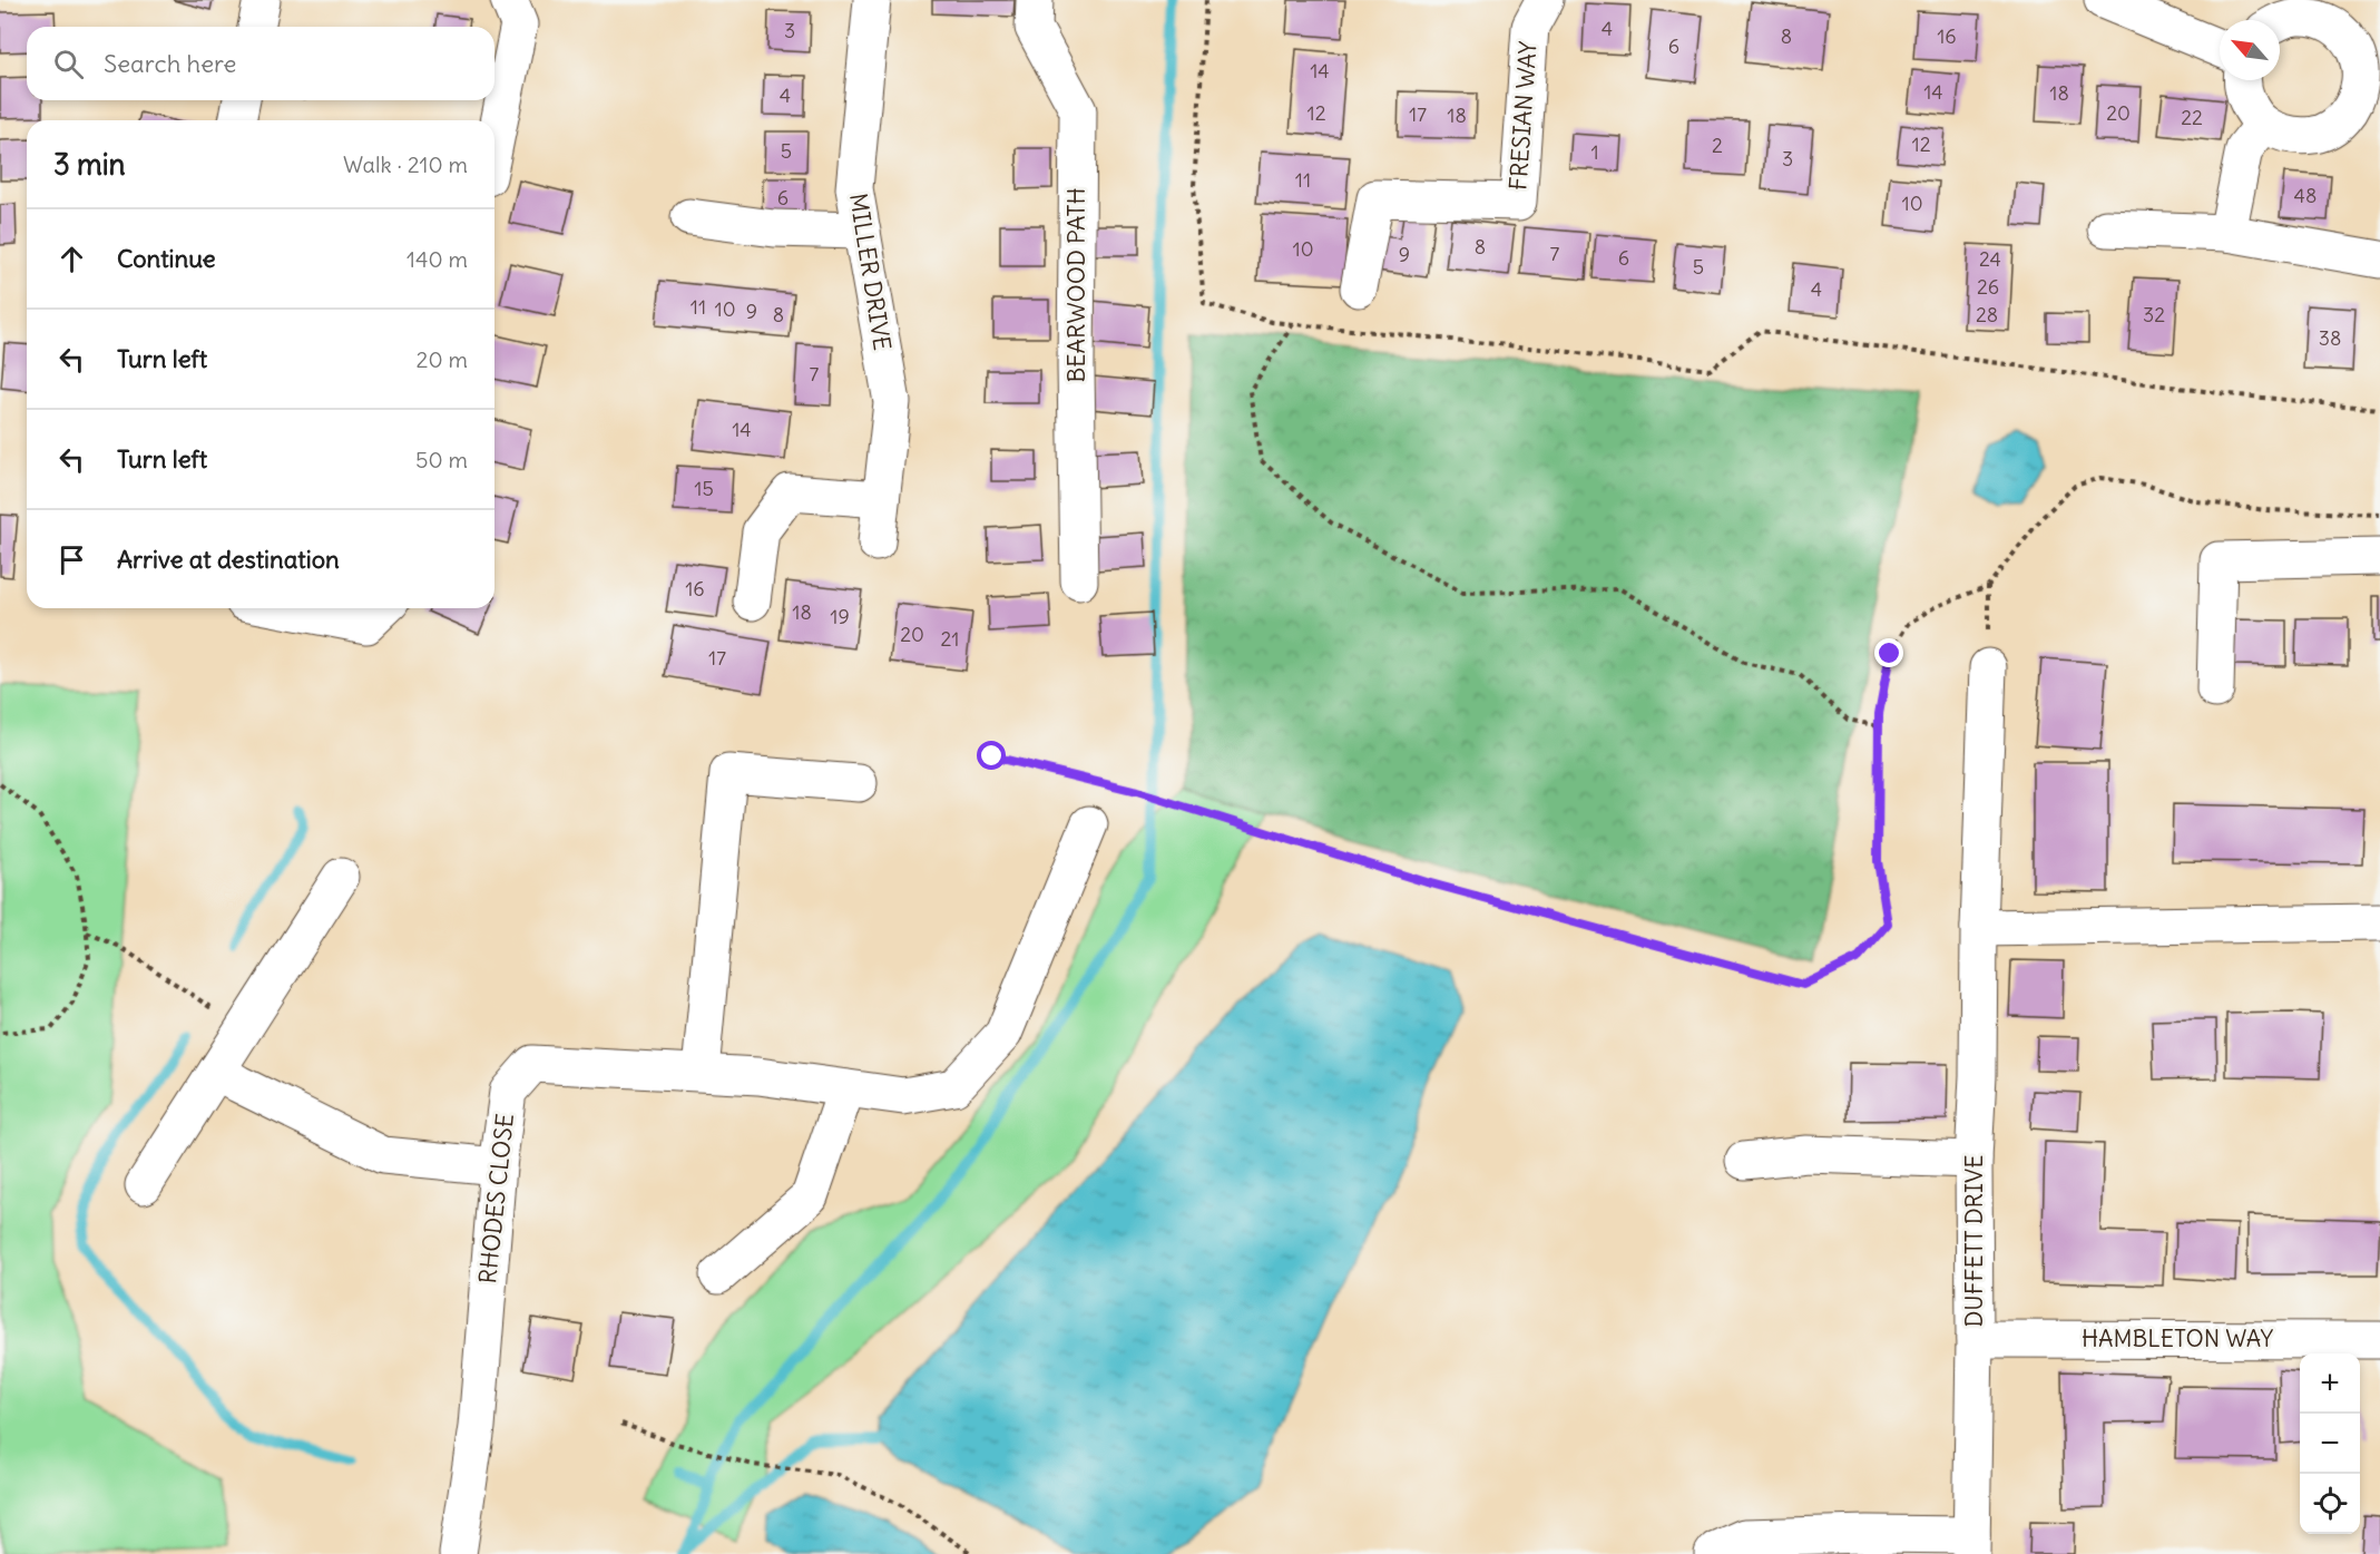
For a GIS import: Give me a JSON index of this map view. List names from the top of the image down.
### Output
{
  "streets": {
    "street": [
      "FRESIAN WAY",
      "MILLER DRIVE",
      "BEARWOOD PATH",
      "RHODES CLOSE",
      "DUFFETT DRIVE",
      "HAMBLETON WAY"
    ]
  },
  "crossings": [
    ["DUFFETT DRIVE", "HAMBLETON WAY"]
  ],
  "house_numbers": [
    "4",
    "3",
    "8",
    "16",
    "6",
    "14",
    "14",
    "18",
    "4",
    "12",
    "20",
    "17",
    "18",
    "22",
    "12",
    "2",
    "5",
    "1",
    "3",
    "11",
    "48",
    "6",
    "10",
    "8",
    "10",
    "7",
    "9",
    "6",
    "24",
    "5",
    "26",
    "4",
    "11",
    "10",
    "9",
    "8",
    "28",
    "32",
    "38",
    "7",
    "14",
    "15",
    "16",
    "18",
    "19",
    "20",
    "21",
    "17"
  ],
  "north": "top left",
  "page": {
    "search": "Search here",
    "heading": ["3 min", "Walk · 210 m"],
    "list": [
      ["Continue", "140 m"],
      ["Turn left", "20 m"],
      ["Turn left", "50 m"],
      "Arrive at destination"
    ],
    "map_buttons": ["+", "−"]
  }
}
